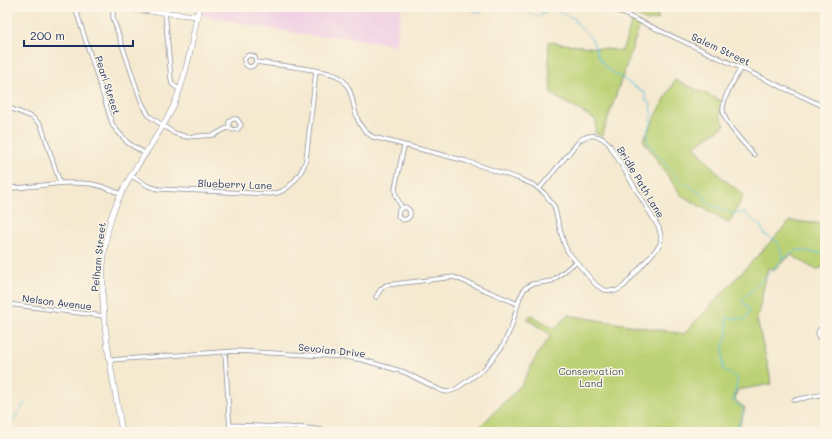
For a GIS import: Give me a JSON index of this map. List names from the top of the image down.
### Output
{
  "streets": {
    "street": [
      "Salem Street",
      "Pearl Street",
      "Bridle Path Lane",
      "Blueberry Lane",
      "Pelham Street",
      "Nelson Avenue",
      "Sevoian Drive"
    ]
  },
  "crossings": [
    ["Pearl Street", "Pelham Street"],
    ["Bridle Path Lane", "Blueberry Lane"],
    ["Bridle Path Lane", "Sevoian Drive"],
    ["Blueberry Lane", "Pelham Street"],
    ["Pelham Street", "Nelson Avenue"],
    ["Pelham Street", "Sevoian Drive"]
  ],
  "parks": ["Conservation Land"],
  "scale_bar": "200 m"
}
